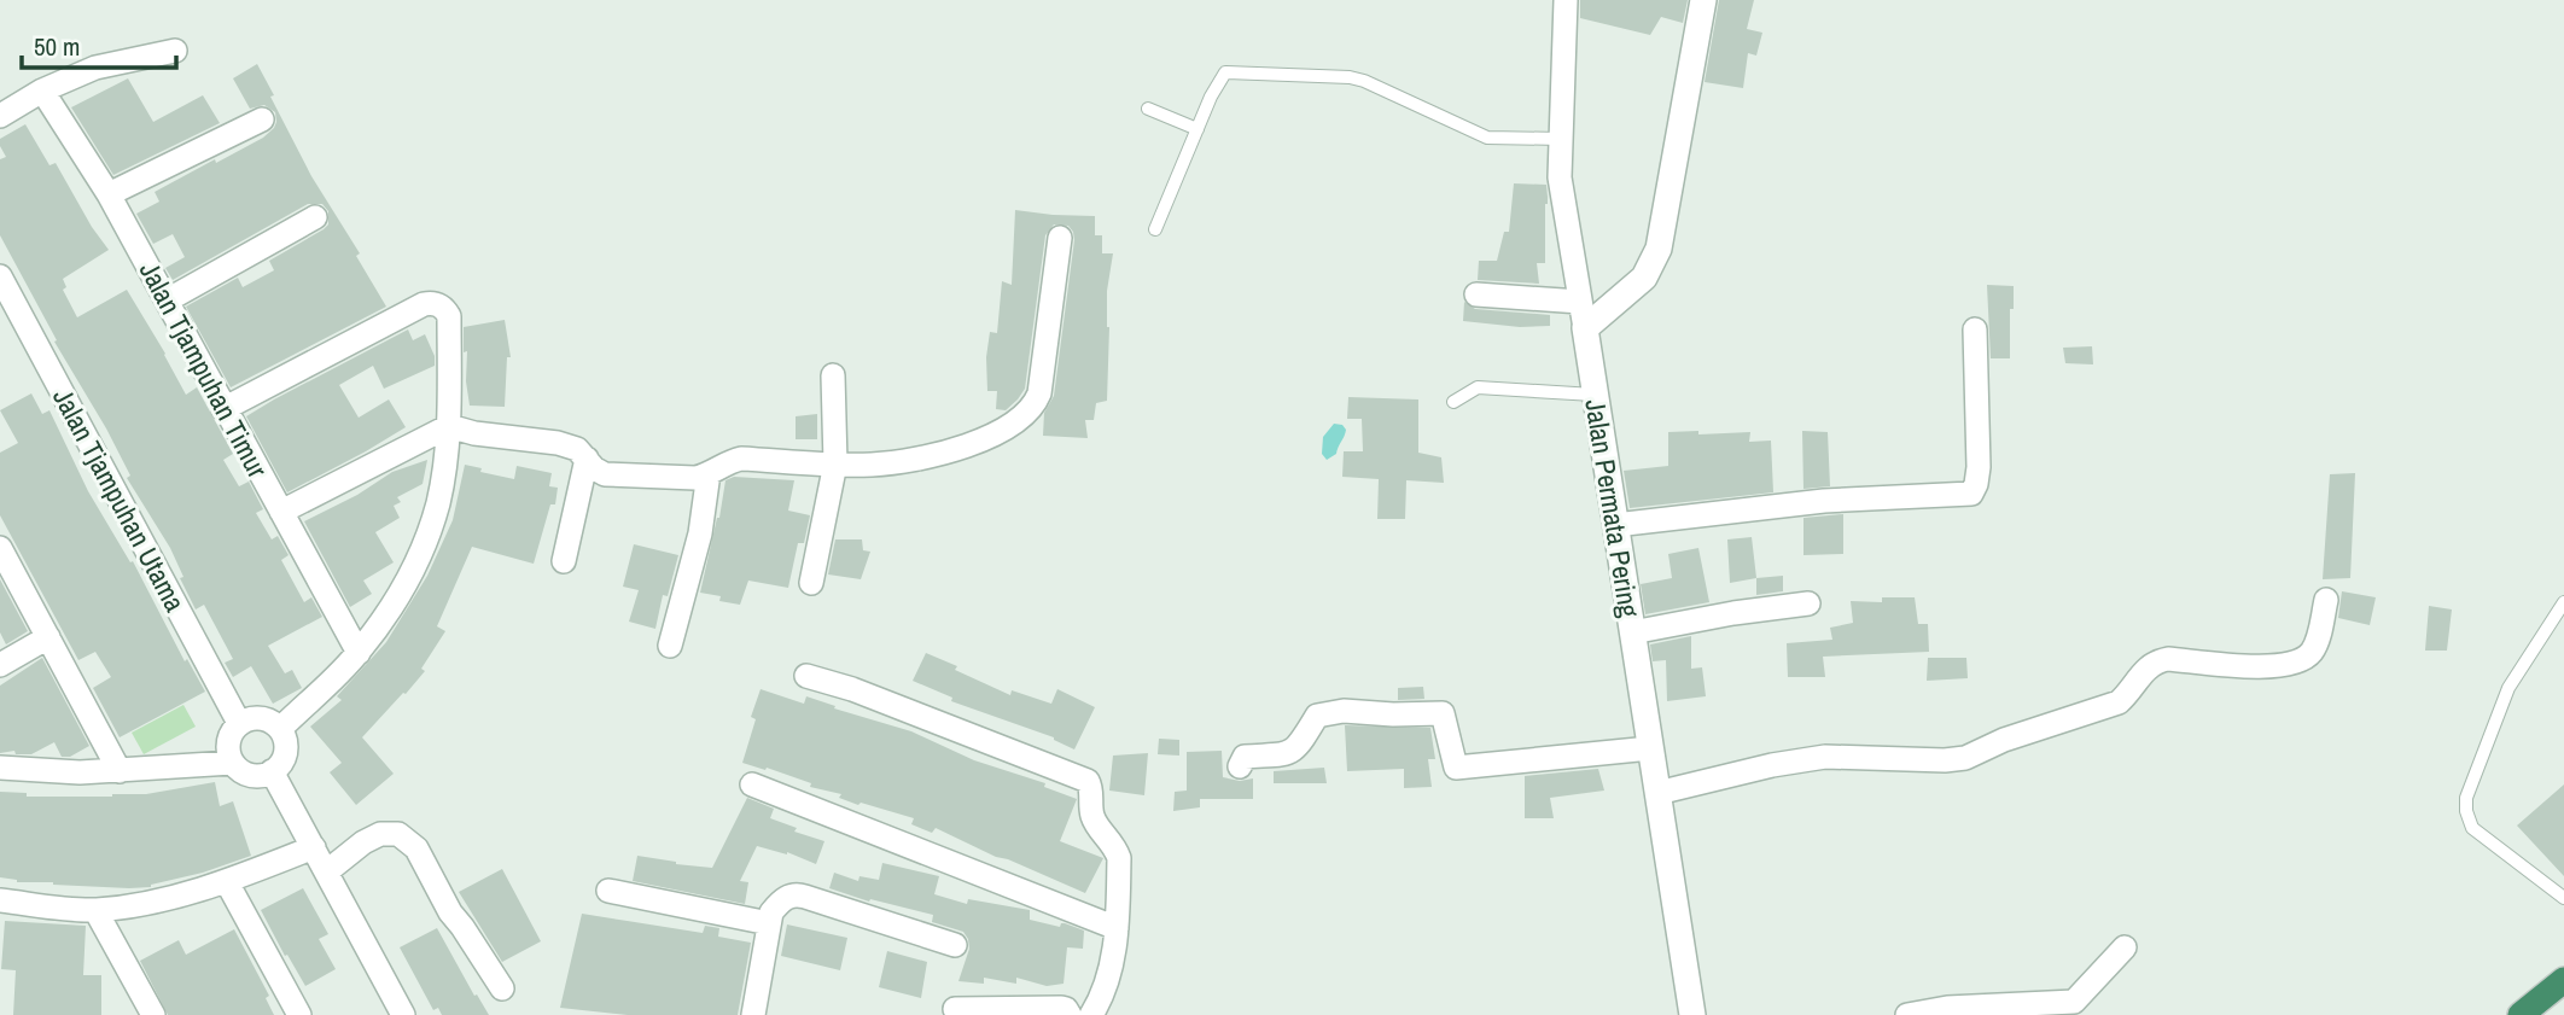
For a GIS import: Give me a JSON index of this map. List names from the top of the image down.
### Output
{
  "streets": {
    "street": ["Jalan Tjampuhan Timur", "Jalan Tjampuhan Utama", "Jalan Permata Pering"]
  },
  "scale_bar": "50 m"
}
